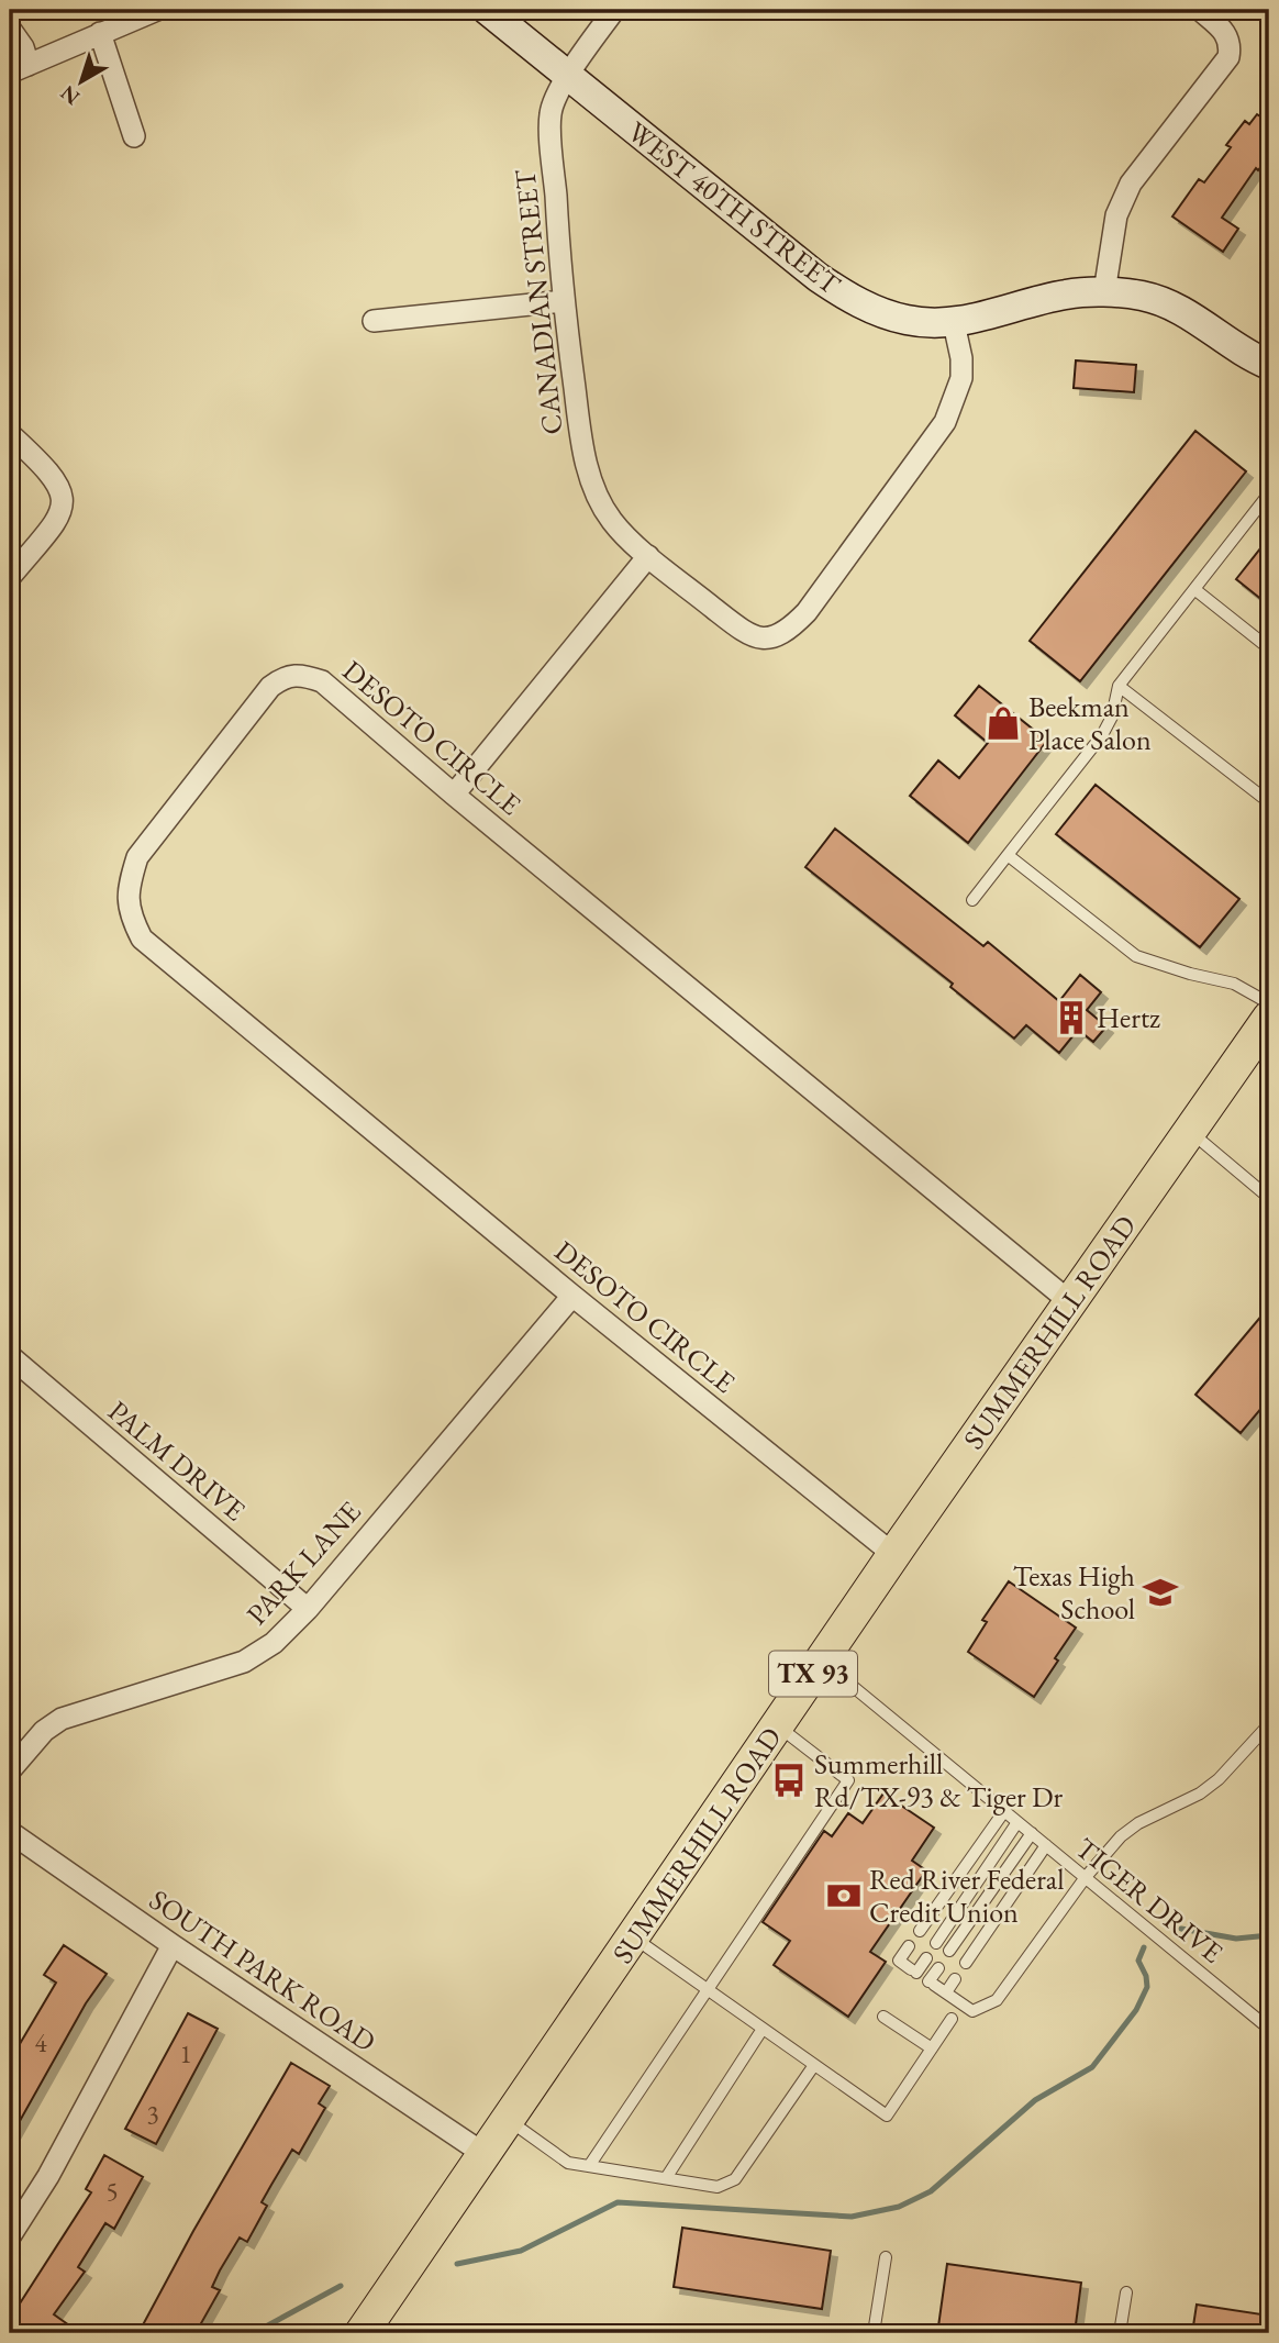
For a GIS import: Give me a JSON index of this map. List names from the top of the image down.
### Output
{
  "streets": {
    "main road": ["SUMMERHILL ROAD", "TX 93"],
    "street": [
      "WEST 40TH STREET",
      "CANADIAN STREET",
      "DESOTO CIRCLE",
      "PALM DRIVE",
      "PARK LANE",
      "SOUTH PARK ROAD"
    ],
    "lane": ["TIGER DRIVE"]
  },
  "crossings": [
    ["WEST 40TH STREET", "CANADIAN STREET"],
    ["DESOTO CIRCLE", "SUMMERHILL ROAD"],
    ["DESOTO CIRCLE", "PARK LANE"],
    ["SUMMERHILL ROAD", "TIGER DRIVE"],
    ["SUMMERHILL ROAD", "SOUTH PARK ROAD"],
    ["PALM DRIVE", "PARK LANE"]
  ],
  "places": {
    "shop": ["Beekman Place Salon"],
    "building": ["Hertz"],
    "school or university": ["Texas High School"],
    "bus stop": ["Summerhill Rd/TX-93 & Tiger Dr"],
    "bank": ["Red River Federal Credit Union"]
  },
  "house_numbers": [
    "4",
    "1",
    "3",
    "5"
  ],
  "north": "bottom left"
}
